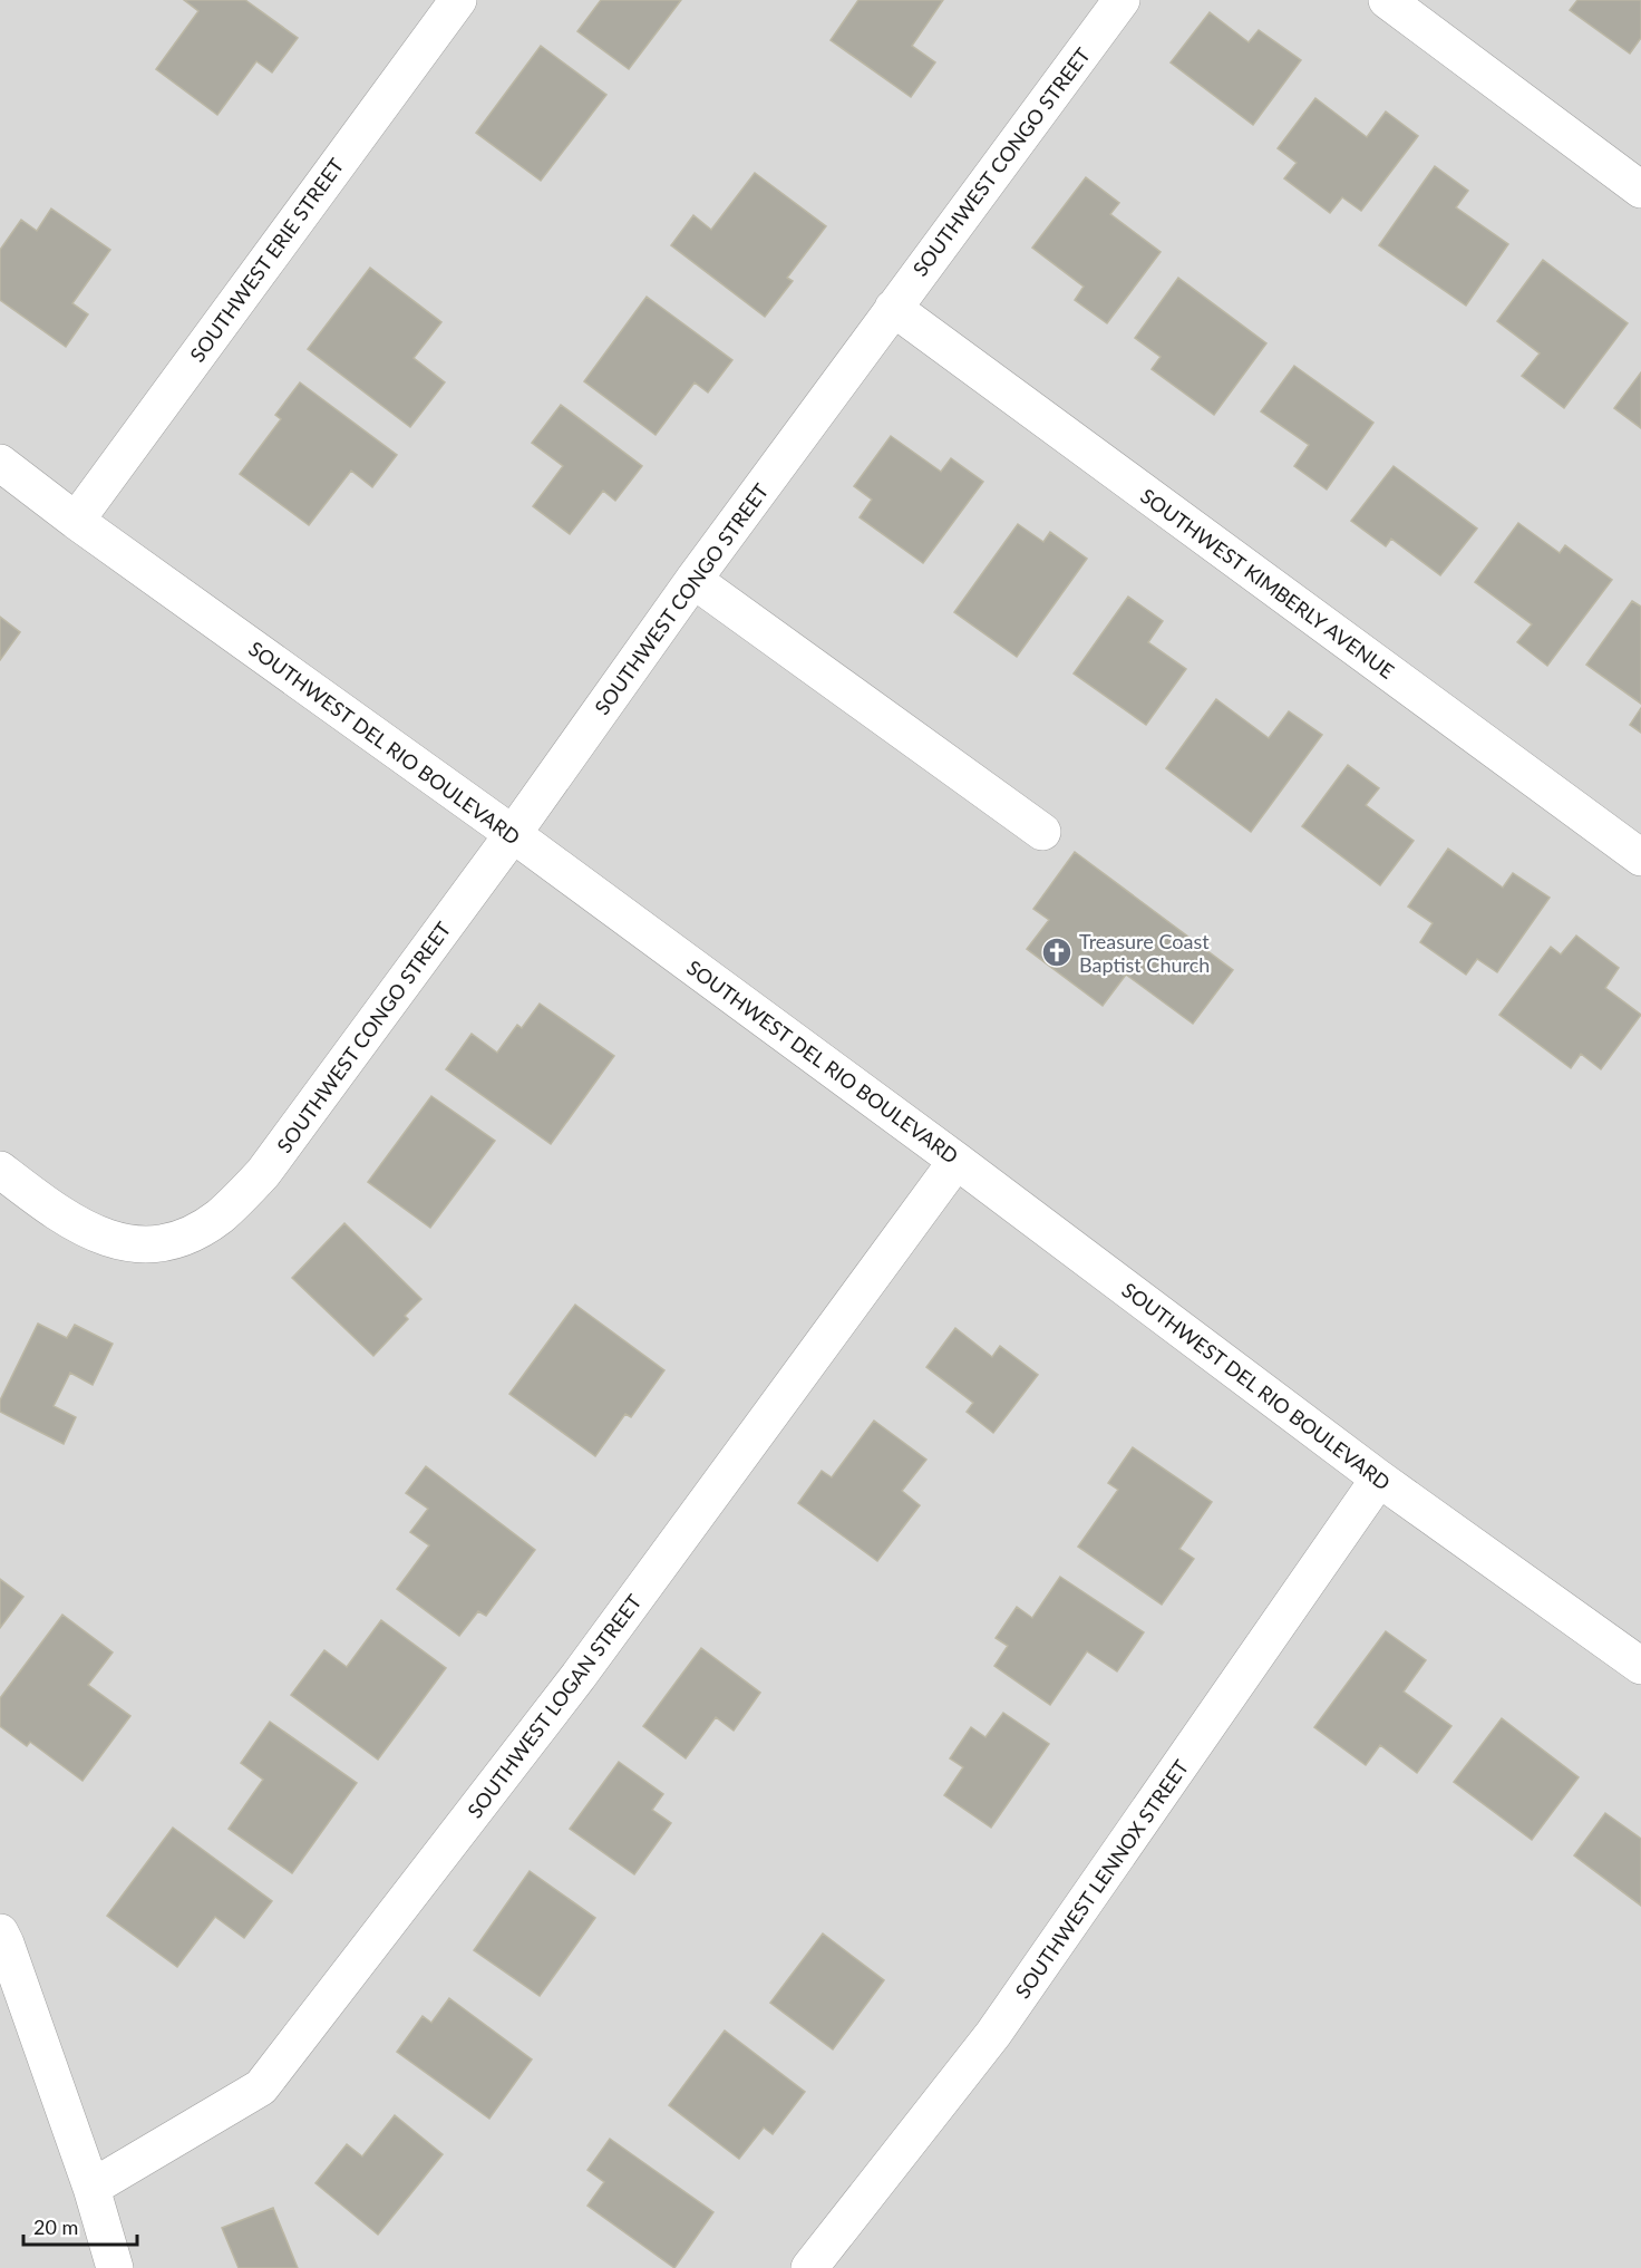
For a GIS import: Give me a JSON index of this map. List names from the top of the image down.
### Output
{
  "streets": {
    "street": [
      "SOUTHWEST CONGO STREET",
      "SOUTHWEST ERIE STREET",
      "SOUTHWEST KIMBERLY AVENUE",
      "SOUTHWEST DEL RIO BOULEVARD",
      "SOUTHWEST LOGAN STREET",
      "SOUTHWEST LENNOX STREET"
    ]
  },
  "crossings": [
    ["SOUTHWEST CONGO STREET", "SOUTHWEST KIMBERLY AVENUE"],
    ["SOUTHWEST CONGO STREET", "SOUTHWEST DEL RIO BOULEVARD"],
    ["SOUTHWEST ERIE STREET", "SOUTHWEST DEL RIO BOULEVARD"],
    ["SOUTHWEST DEL RIO BOULEVARD", "SOUTHWEST LOGAN STREET"],
    ["SOUTHWEST DEL RIO BOULEVARD", "SOUTHWEST LENNOX STREET"]
  ],
  "places": {
    "church": ["Treasure Coast Baptist Church"]
  },
  "scale_bar": "20 m"
}
